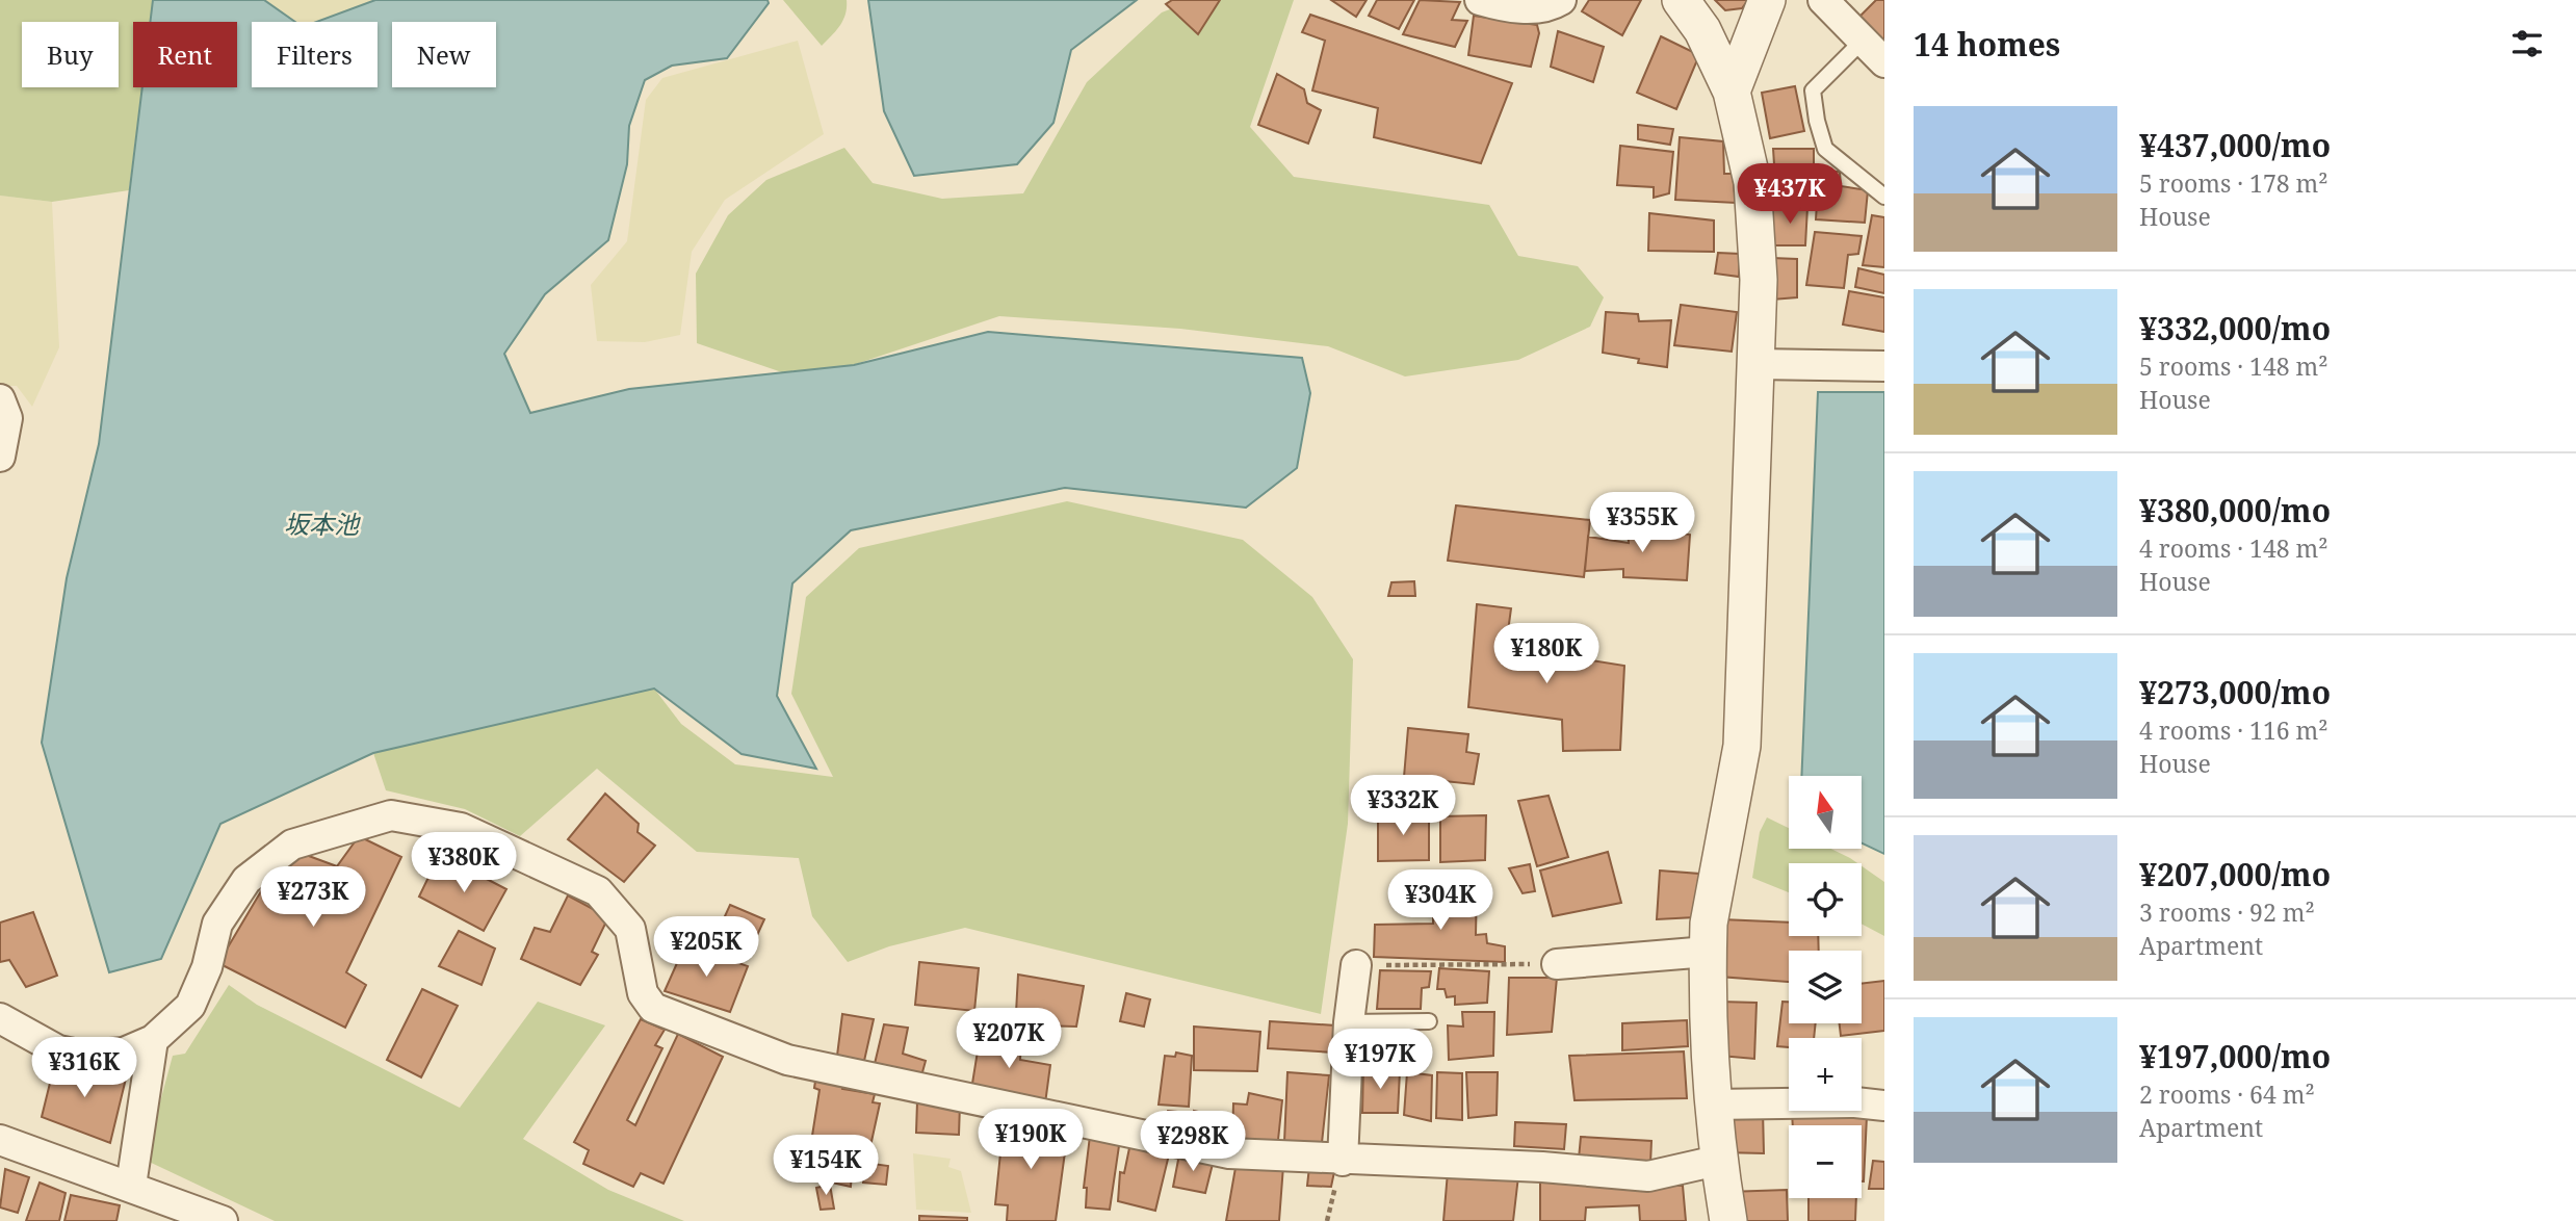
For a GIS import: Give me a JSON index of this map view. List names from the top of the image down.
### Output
{
  "water": ["坂本池"],
  "north": "top",
  "page": {
    "heading": "14 homes",
    "chip": [
      "Buy",
      "Rent",
      "Filters",
      "New"
    ],
    "list": [
      {
        "name": "¥437,000/mo",
        "note": "5 rooms · 178 m² · House"
      },
      {
        "name": "¥332,000/mo",
        "note": "5 rooms · 148 m² · House"
      },
      {
        "name": "¥380,000/mo",
        "note": "4 rooms · 148 m² · House"
      },
      {
        "name": "¥273,000/mo",
        "note": "4 rooms · 116 m² · House"
      },
      {
        "name": "¥207,000/mo",
        "note": "3 rooms · 92 m² · Apartment"
      },
      {
        "name": "¥197,000/mo",
        "note": "2 rooms · 64 m² · Apartment"
      }
    ],
    "price": [
      "¥437K",
      "¥355K",
      "¥180K",
      "¥332K",
      "¥380K",
      "¥273K",
      "¥304K",
      "¥205K",
      "¥207K",
      "¥197K",
      "¥316K",
      "¥190K",
      "¥298K",
      "¥154K"
    ],
    "map_buttons": ["+", "−"]
  }
}
